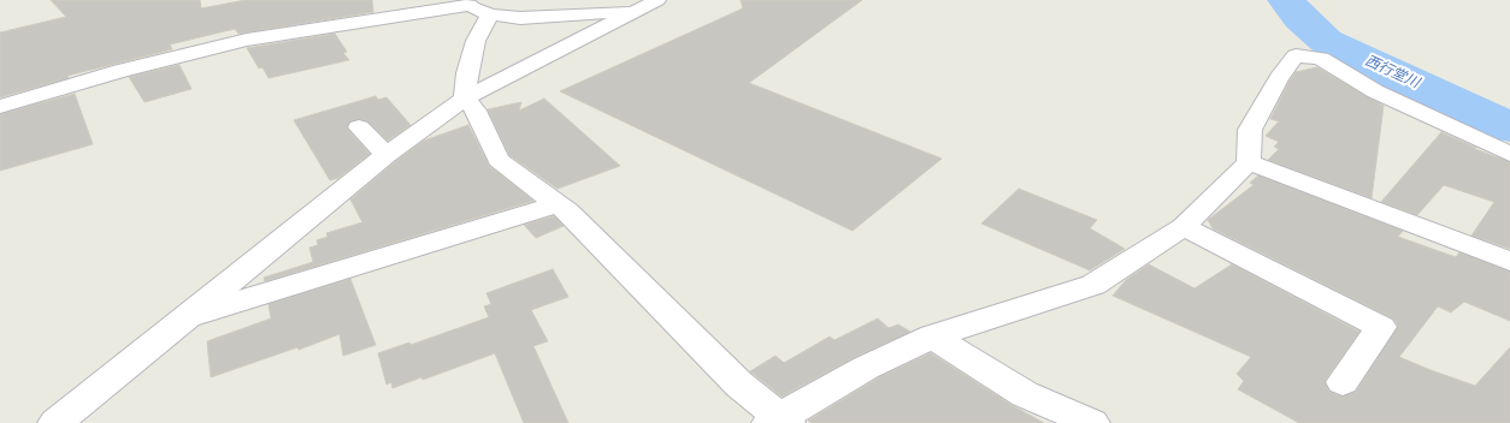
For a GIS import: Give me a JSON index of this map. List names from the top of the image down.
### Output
{
  "water": ["西行堂川"]
}
